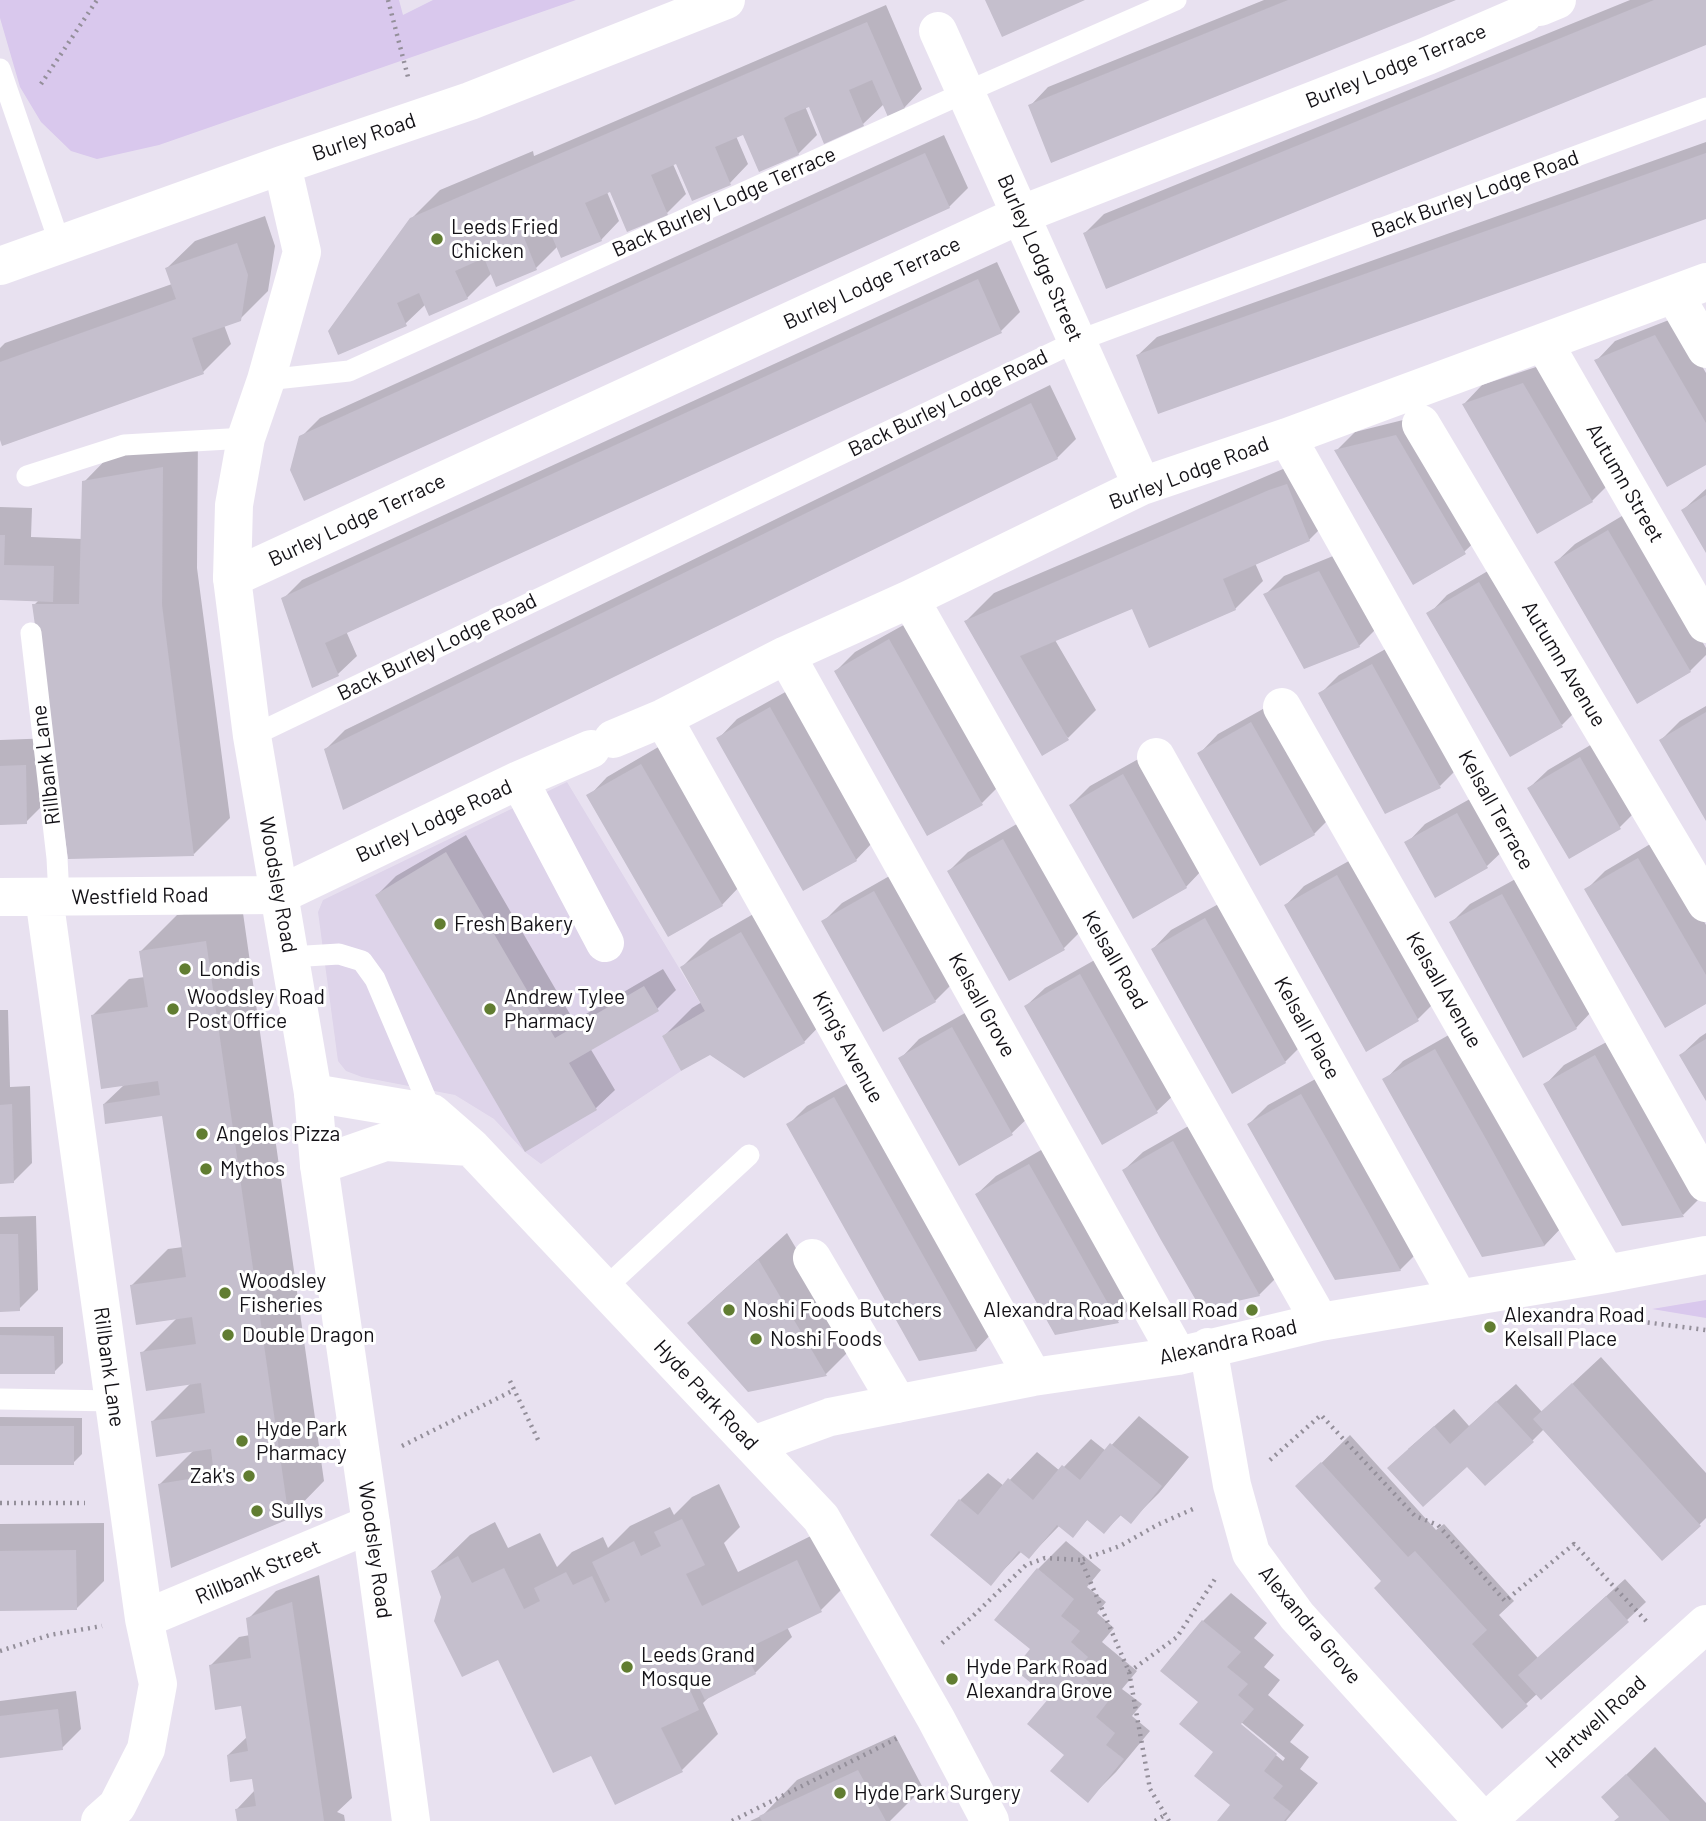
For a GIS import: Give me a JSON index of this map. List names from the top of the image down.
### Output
{
  "streets": {
    "street": [
      "Burley Lodge Terrace",
      "Burley Road",
      "Burley Lodge Street",
      "Burley Lodge Road",
      "Autumn Street",
      "Autumn Avenue",
      "Rillbank Lane",
      "Kelsall Terrace",
      "Woodsley Road",
      "Westfield Road",
      "Kelsall Road",
      "Kelsall Avenue",
      "Kelsall Grove",
      "Kelsall Place",
      "King's Avenue",
      "Alexandra Road",
      "Hyde Park Road",
      "Rillbank Street",
      "Alexandra Grove",
      "Hartwell Road"
    ],
    "lane": ["Back Burley Lodge Road", "Back Burley Lodge Terrace"]
  },
  "crossings": [
    ["Burley Lodge Terrace", "Burley Lodge Street"],
    ["Burley Lodge Terrace", "Woodsley Road"],
    ["Burley Road", "Woodsley Road"],
    ["Back Burley Lodge Road", "Burley Lodge Street"],
    ["Back Burley Lodge Road", "Woodsley Road"],
    ["Back Burley Lodge Terrace", "Burley Lodge Street"],
    ["Back Burley Lodge Terrace", "Woodsley Road"],
    ["Burley Lodge Street", "Burley Lodge Road"],
    ["Burley Lodge Road", "Autumn Street"],
    ["Burley Lodge Road", "Kelsall Terrace"],
    ["Burley Lodge Road", "Woodsley Road"],
    ["Burley Lodge Road", "Westfield Road"],
    ["Burley Lodge Road", "Kelsall Road"],
    ["Burley Lodge Road", "Kelsall Grove"],
    ["Burley Lodge Road", "King's Avenue"],
    ["Rillbank Lane", "Westfield Road"],
    ["Rillbank Lane", "Rillbank Street"],
    ["Woodsley Road", "Westfield Road"],
    ["Woodsley Road", "Rillbank Street"],
    ["Kelsall Road", "Alexandra Road"],
    ["Kelsall Avenue", "Alexandra Road"],
    ["Kelsall Grove", "Alexandra Road"],
    ["Kelsall Grove", "Alexandra Grove"],
    ["Kelsall Place", "Alexandra Road"],
    ["King's Avenue", "Alexandra Road"],
    ["Alexandra Road", "Hyde Park Road"],
    ["Alexandra Road", "Alexandra Grove"],
    ["Alexandra Grove", "Hartwell Road"]
  ],
  "places": [
    "Leeds Fried Chicken",
    "Fresh Bakery",
    "Londis",
    "Woodsley Road Post Office",
    "Andrew Tylee Pharmacy",
    "Angelos Pizza",
    "Mythos",
    "Woodsley Fisheries",
    "Noshi Foods Butchers",
    "Alexandra Road Kelsall Road",
    "Alexandra Road Kelsall Place",
    "Double Dragon",
    "Noshi Foods",
    "Hyde Park Pharmacy",
    "Zak's",
    "Sullys",
    "Leeds Grand Mosque",
    "Hyde Park Road Alexandra Grove",
    "Hyde Park Surgery"
  ]
}
